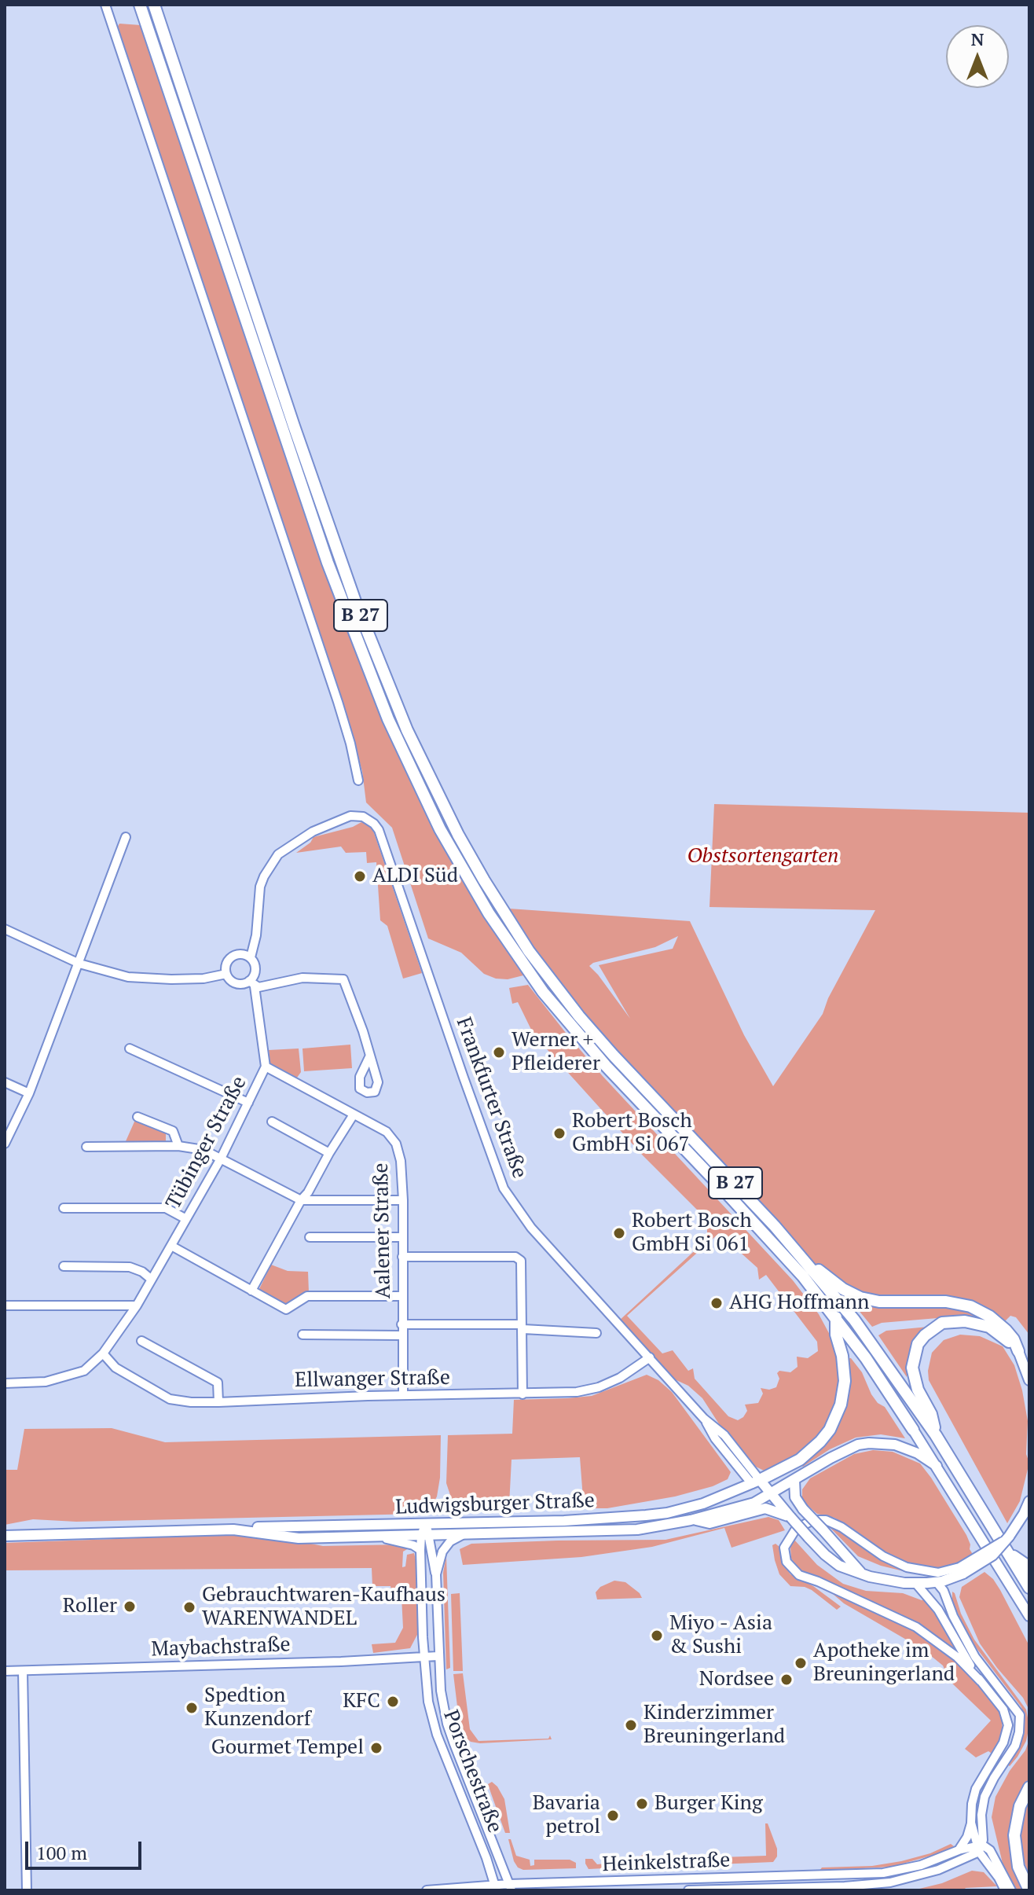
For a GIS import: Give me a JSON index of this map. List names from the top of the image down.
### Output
{
  "streets": {
    "highway": ["B 27"],
    "main road": ["Ludwigsburger Straße"],
    "street": [
      "Frankfurter Straße",
      "Tübinger Straße",
      "Aalener Straße",
      "Ellwanger Straße",
      "Maybachstraße",
      "Porschestraße",
      "Heinkelstraße"
    ]
  },
  "crossings": [
    ["Frankfurter Straße", "Tübinger Straße"],
    ["Frankfurter Straße", "Ellwanger Straße"],
    ["Frankfurter Straße", "Ludwigsburger Straße"],
    ["Tübinger Straße", "Aalener Straße"],
    ["Tübinger Straße", "Ellwanger Straße"],
    ["Aalener Straße", "Ellwanger Straße"],
    ["Ludwigsburger Straße", "Porschestraße"],
    ["Maybachstraße", "Porschestraße"],
    ["Porschestraße", "Heinkelstraße"]
  ],
  "parks": ["Obstsortengarten"],
  "places": [
    "ALDI Süd",
    "Werner + Pfleiderer",
    "Robert Bosch GmbH Si 067",
    "Robert Bosch GmbH Si 061",
    "AHG Hoffmann",
    "Roller",
    "Gebrauchtwaren-Kaufhaus WARENWANDEL",
    "Miyo - Asia & Sushi",
    "Apotheke im Breuningerland",
    "Nordsee",
    "KFC",
    "Spedtion Kunzendorf",
    "Kinderzimmer Breuningerland",
    "Gourmet Tempel",
    "Burger King",
    "Bavaria petrol"
  ],
  "scale_bar": "100 m",
  "north": "top"
}
